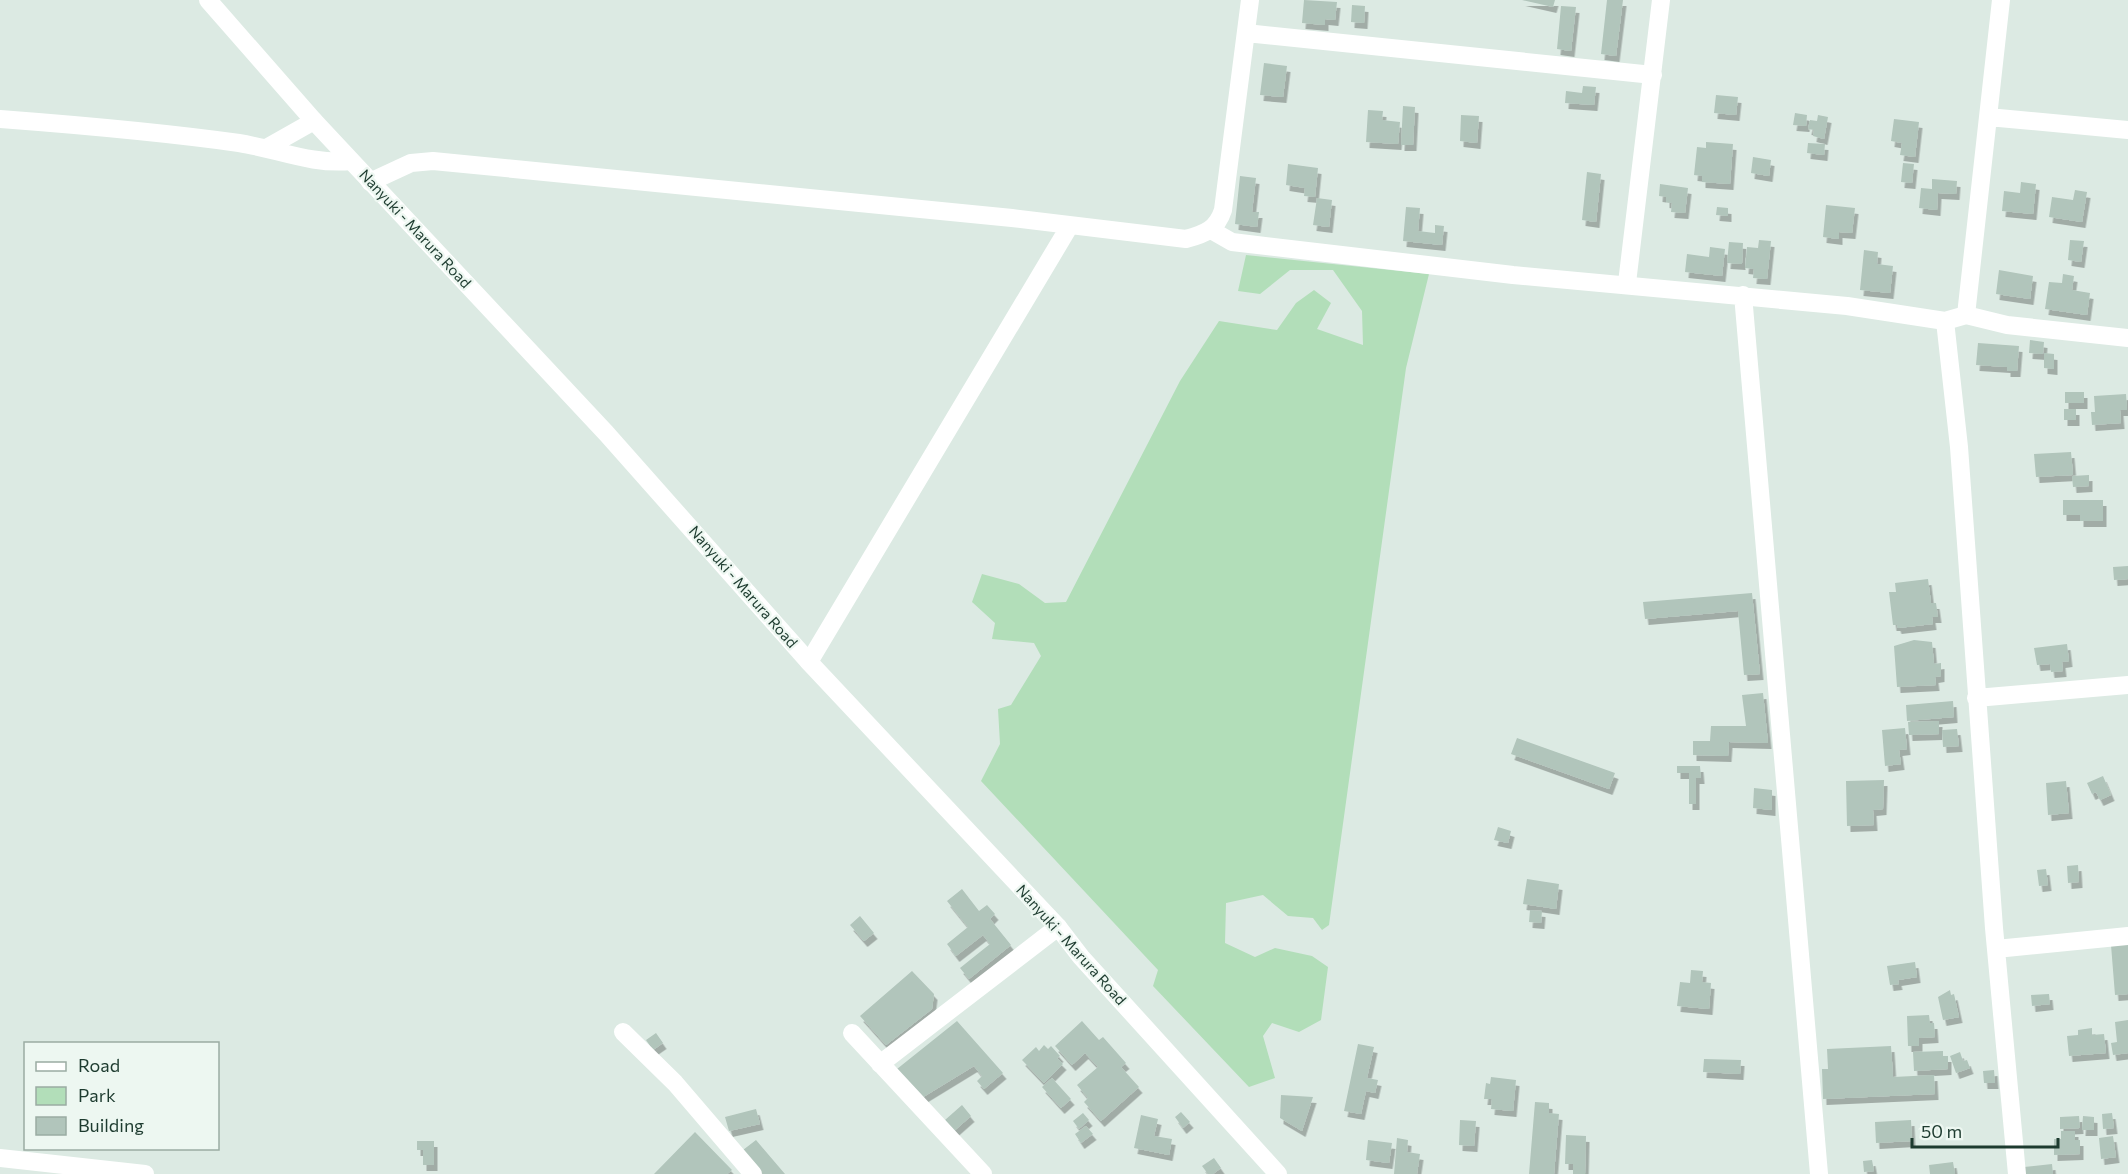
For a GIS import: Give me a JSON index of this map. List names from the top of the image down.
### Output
{
  "streets": {
    "street": ["Nanyuki - Marura Road"]
  },
  "legend": ["Road", "Park", "Building"],
  "scale_bar": "50 m"
}
